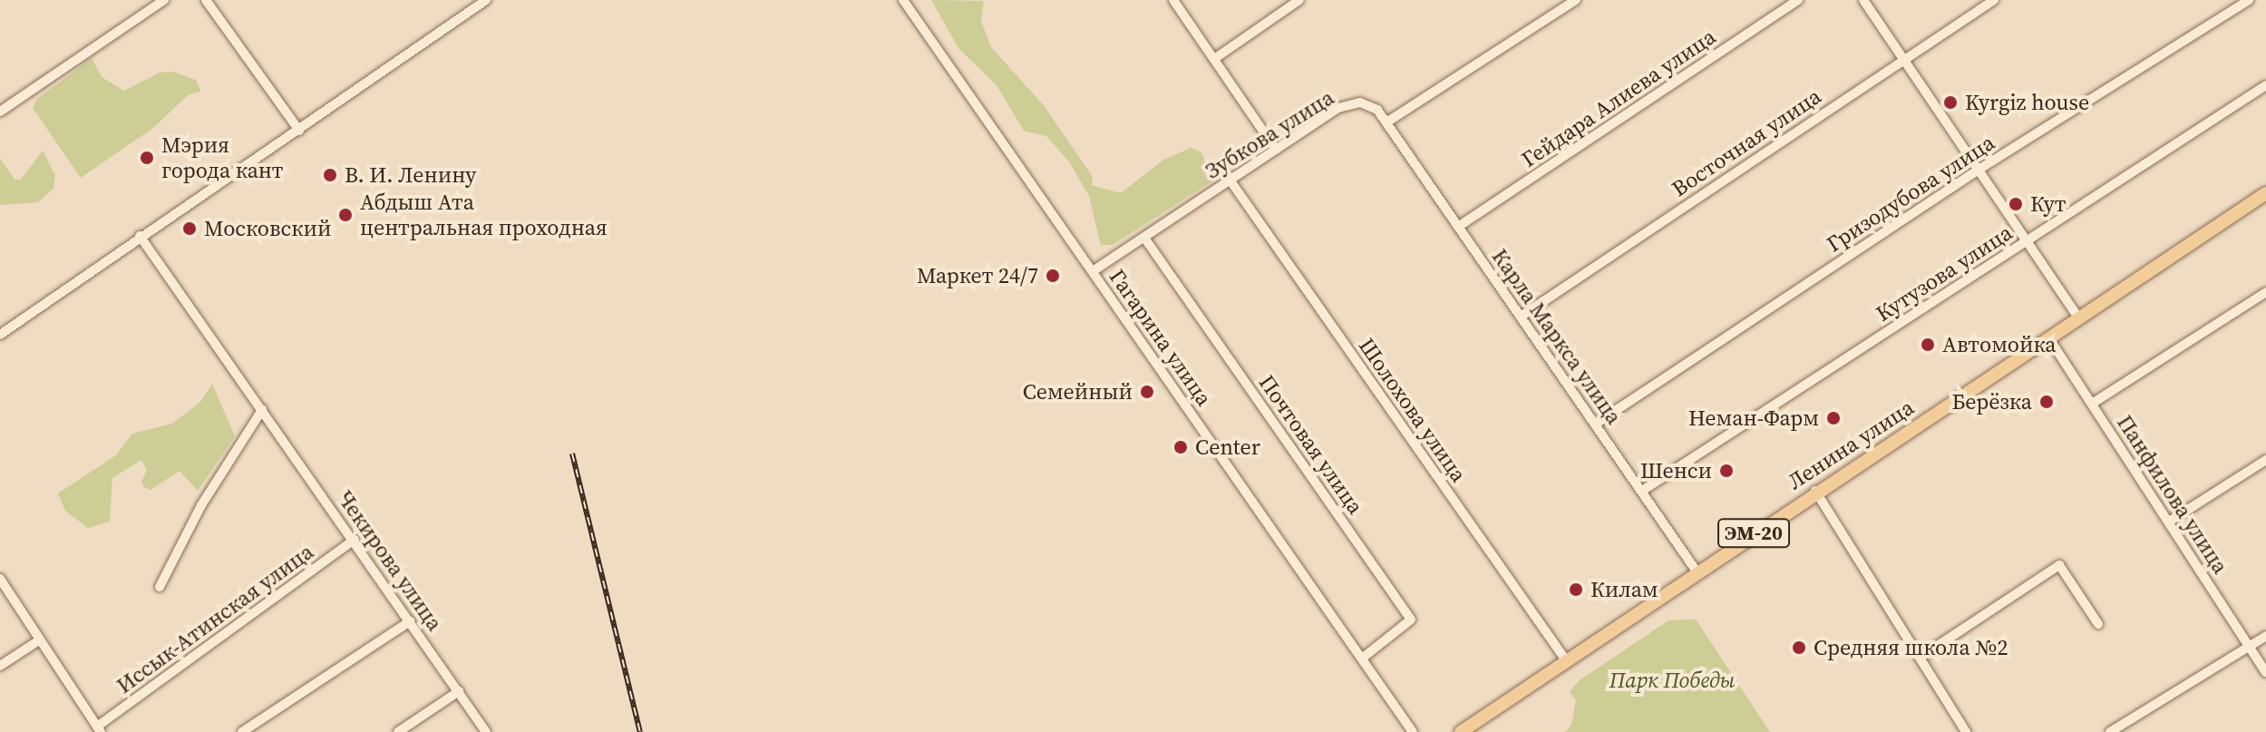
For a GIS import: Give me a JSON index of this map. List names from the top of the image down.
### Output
{
  "streets": {
    "main road": ["Ленина улица", "ЭМ-20"],
    "street": [
      "Гейдара Алиева улица",
      "Зубкова улица",
      "Восточная улица",
      "Гризодубова улица",
      "Кутузова улица",
      "Карла Маркса улица",
      "Гагарина улица",
      "Шолохова улица",
      "Почтовая улица",
      "Панфилова улица",
      "Чекирова улица",
      "Иссык-Атинская улица"
    ]
  },
  "crossings": [
    ["Гейдара Алиева улица", "Карла Маркса улица"],
    ["Зубкова улица", "Карла Маркса улица"],
    ["Зубкова улица", "Гагарина улица"],
    ["Зубкова улица", "Шолохова улица"],
    ["Зубкова улица", "Почтовая улица"],
    ["Восточная улица", "Карла Маркса улица"],
    ["Гризодубова улица", "Карла Маркса улица"],
    ["Кутузова улица", "Карла Маркса улица"],
    ["Карла Маркса улица", "Ленина улица"],
    ["Гагарина улица", "Почтовая улица"],
    ["Шолохова улица", "Ленина улица"],
    ["Ленина улица", "Панфилова улица"],
    ["Чекирова улица", "Иссык-Атинская улица"]
  ],
  "parks": ["Парк Победы"],
  "places": [
    "Kyrgiz house",
    "Мэрия города кант",
    "В. И. Ленину",
    "Кут",
    "Абдыш Ата центральная проходная",
    "Московский",
    "Маркет 24/7",
    "Автомойка",
    "Семейный",
    "Берёзка",
    "Неман-Фарм",
    "Center",
    "Шенси",
    "Килам",
    "Средняя школа №2"
  ]
}
